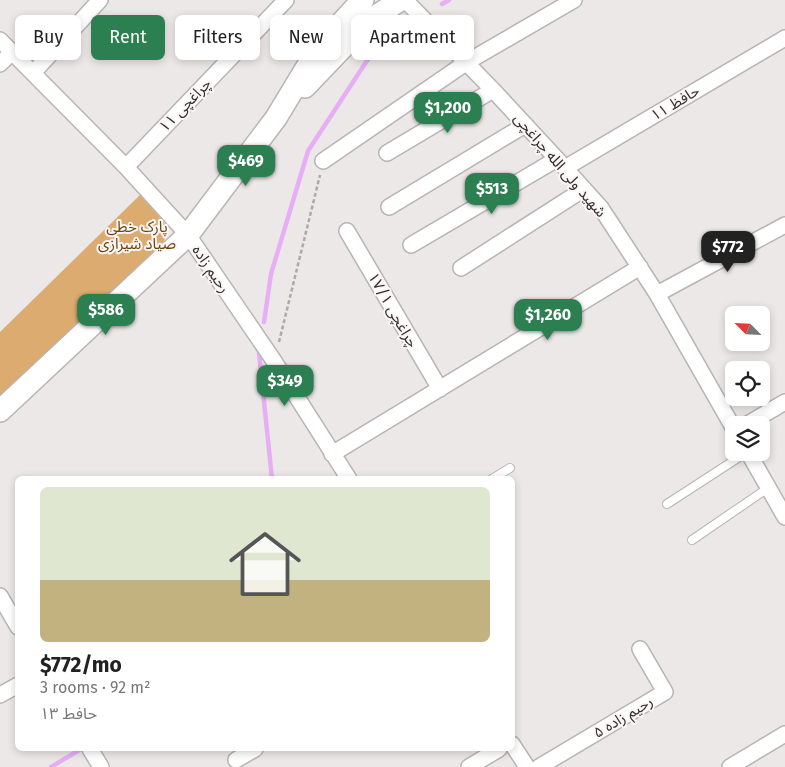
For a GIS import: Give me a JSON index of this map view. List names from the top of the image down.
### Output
{
  "streets": {
    "street": [
      "حافظ ۱۱",
      "چراغچی ۱۱",
      "شهید ولی الله چراغچی",
      "رحیم زاده",
      "چراغچی ۱۷/۱",
      "رحیم زاده ۵"
    ]
  },
  "crossings": [
    ["حافظ ۱۱", "شهید ولی الله چراغچی"],
    ["چراغچی ۱۱", "رحیم زاده"]
  ],
  "parks": ["پارک خطی صیاد شیرازی"],
  "north": "top left",
  "page": {
    "chip": [
      "Buy",
      "Rent",
      "Filters",
      "New",
      "Apartment"
    ],
    "price": [
      "$1,200",
      "$469",
      "$513",
      "$772",
      "$586",
      "$1,260",
      "$349"
    ],
    "list": [
      {
        "name": "$772/mo",
        "note": "3 rooms · 92 m² · حافط ۱۳"
      }
    ]
  }
}
